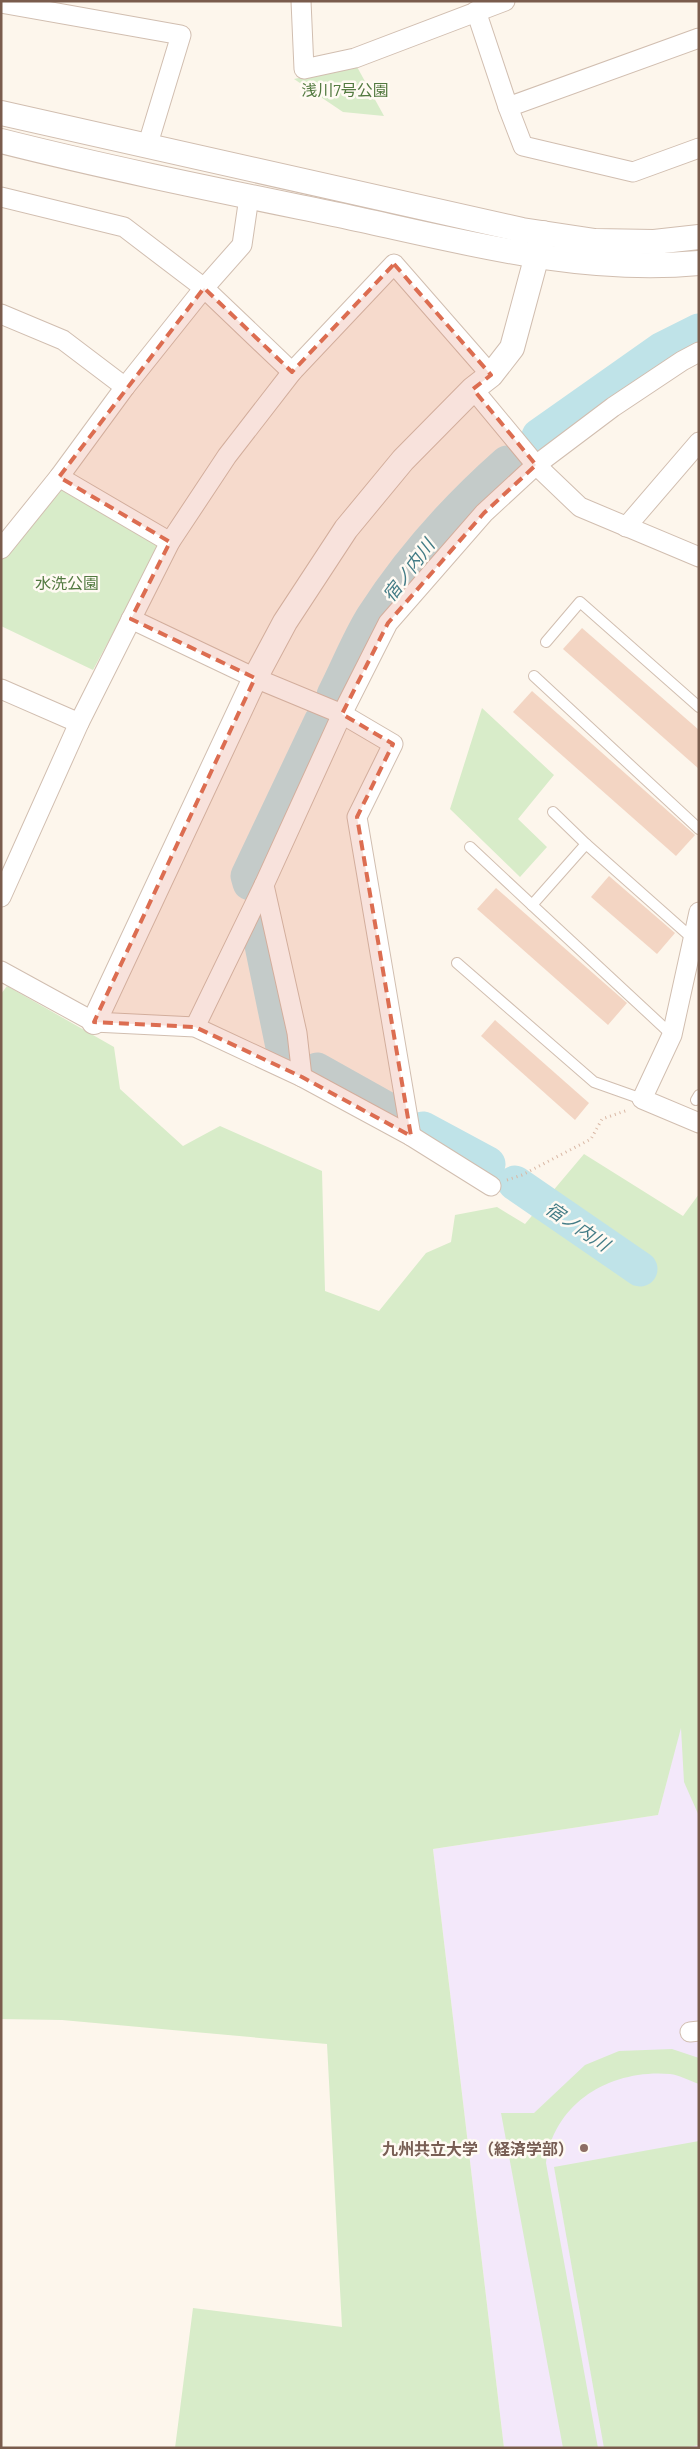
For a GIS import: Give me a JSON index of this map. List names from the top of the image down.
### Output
{
  "water": ["宿ノ内川"],
  "parks": ["浅川7号公園", "水洗公園"],
  "places": ["九州共立大学（経済学部）"]
}
